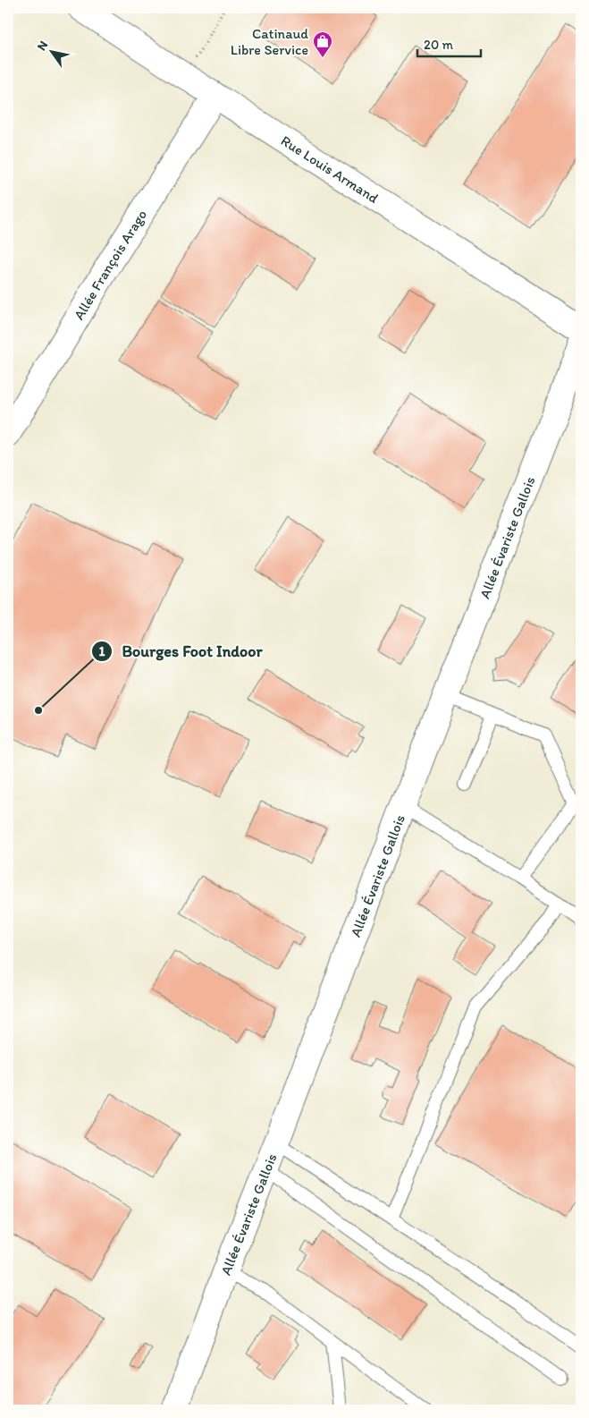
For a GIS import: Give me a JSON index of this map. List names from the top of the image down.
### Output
{
  "streets": {
    "street": ["Rue Louis Armand", "Allée François Arago", "Allée Évariste Gallois"]
  },
  "crossings": [
    ["Rue Louis Armand", "Allée François Arago"]
  ],
  "places": {
    "shop": ["Catinaud Libre Service"],
    "other": ["Bourges Foot Indoor"]
  },
  "scale_bar": "20 m",
  "north": "top left"
}
